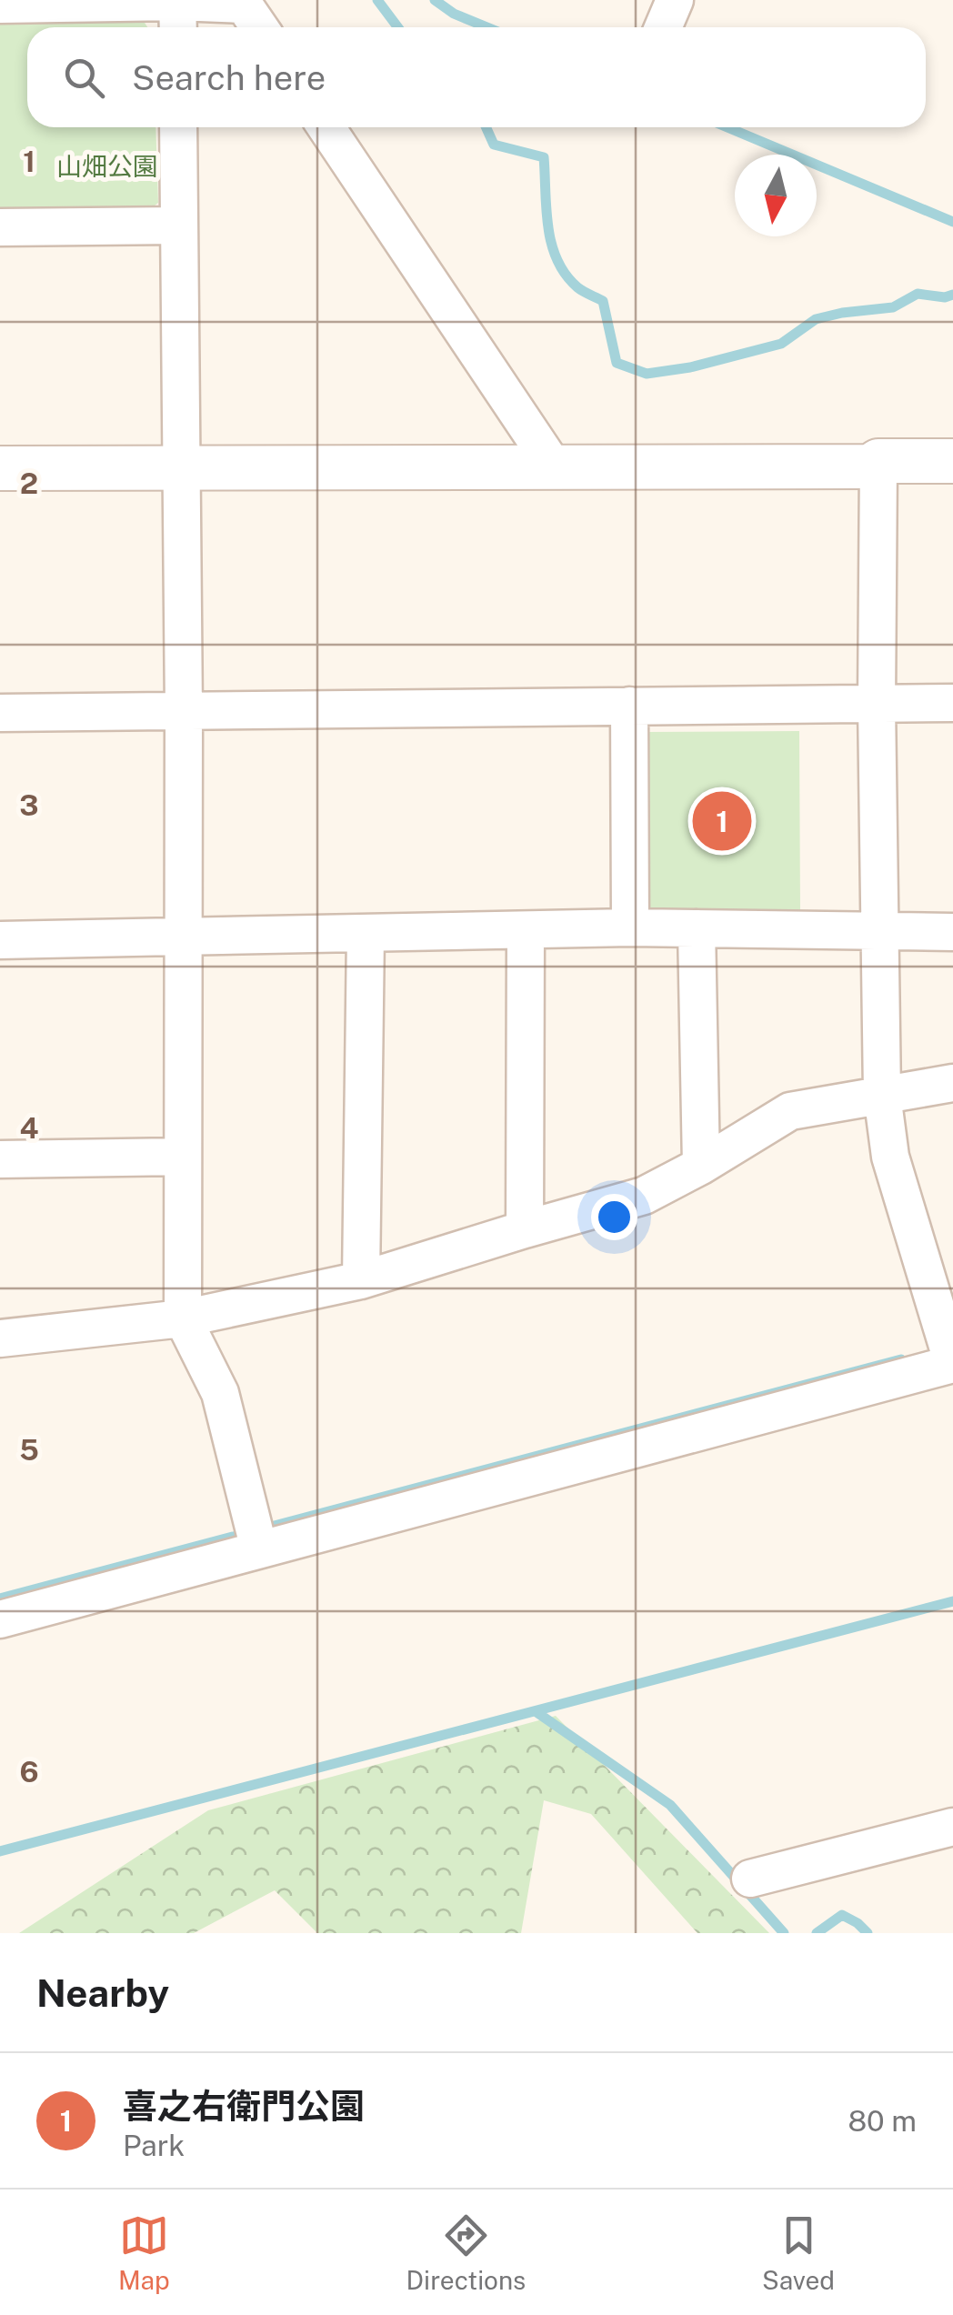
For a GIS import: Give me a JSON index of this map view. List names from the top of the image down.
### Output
{
  "parks": ["山畑公園"],
  "north": "bottom",
  "page": {
    "search": "Search here",
    "pins": "1",
    "heading": "Nearby",
    "list": [
      {
        "mark": "1",
        "name": "喜之右衛門公園",
        "note": "Park",
        "value": "80 m"
      }
    ],
    "nav": ["Map", "Directions", "Saved"]
  },
  "grid": {
    "rows": [
      "1",
      "2",
      "3",
      "4",
      "5",
      "6"
    ]
  }
}
